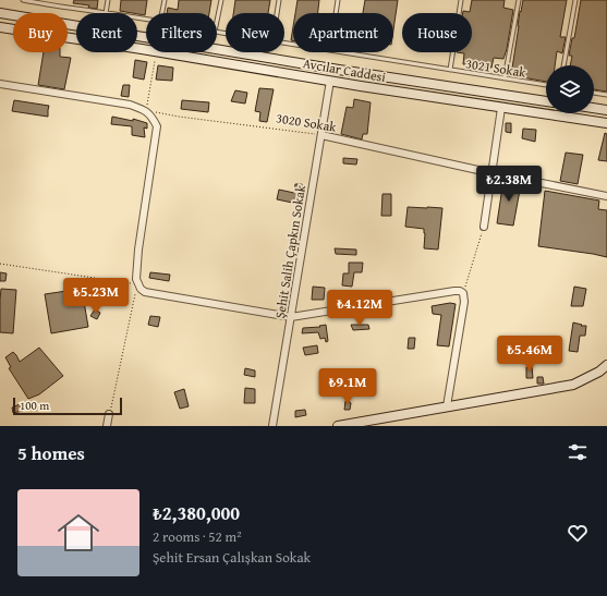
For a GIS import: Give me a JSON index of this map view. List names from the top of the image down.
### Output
{
  "streets": {
    "main road": ["Avcılar Caddesi"],
    "street": ["3020 Sokak", "Şehit Salih Çapkın Sokak"],
    "lane": ["3021 Sokak"]
  },
  "crossings": [
    ["Avcılar Caddesi", "Şehit Salih Çapkın Sokak"],
    ["3020 Sokak", "Şehit Salih Çapkın Sokak"]
  ],
  "scale_bar": "100 m",
  "page": {
    "chip": [
      "Buy",
      "Rent",
      "Filters",
      "New",
      "Apartment",
      "House"
    ],
    "price": [
      "₺2.38M",
      "₺5.23M",
      "₺4.12M",
      "₺5.46M",
      "₺9.1M"
    ],
    "scale": "100 m",
    "heading": "5 homes",
    "list": [
      {
        "name": "₺2,380,000",
        "note": "2 rooms · 52 m² · Şehit Ersan Çalışkan Sokak"
      }
    ]
  }
}
